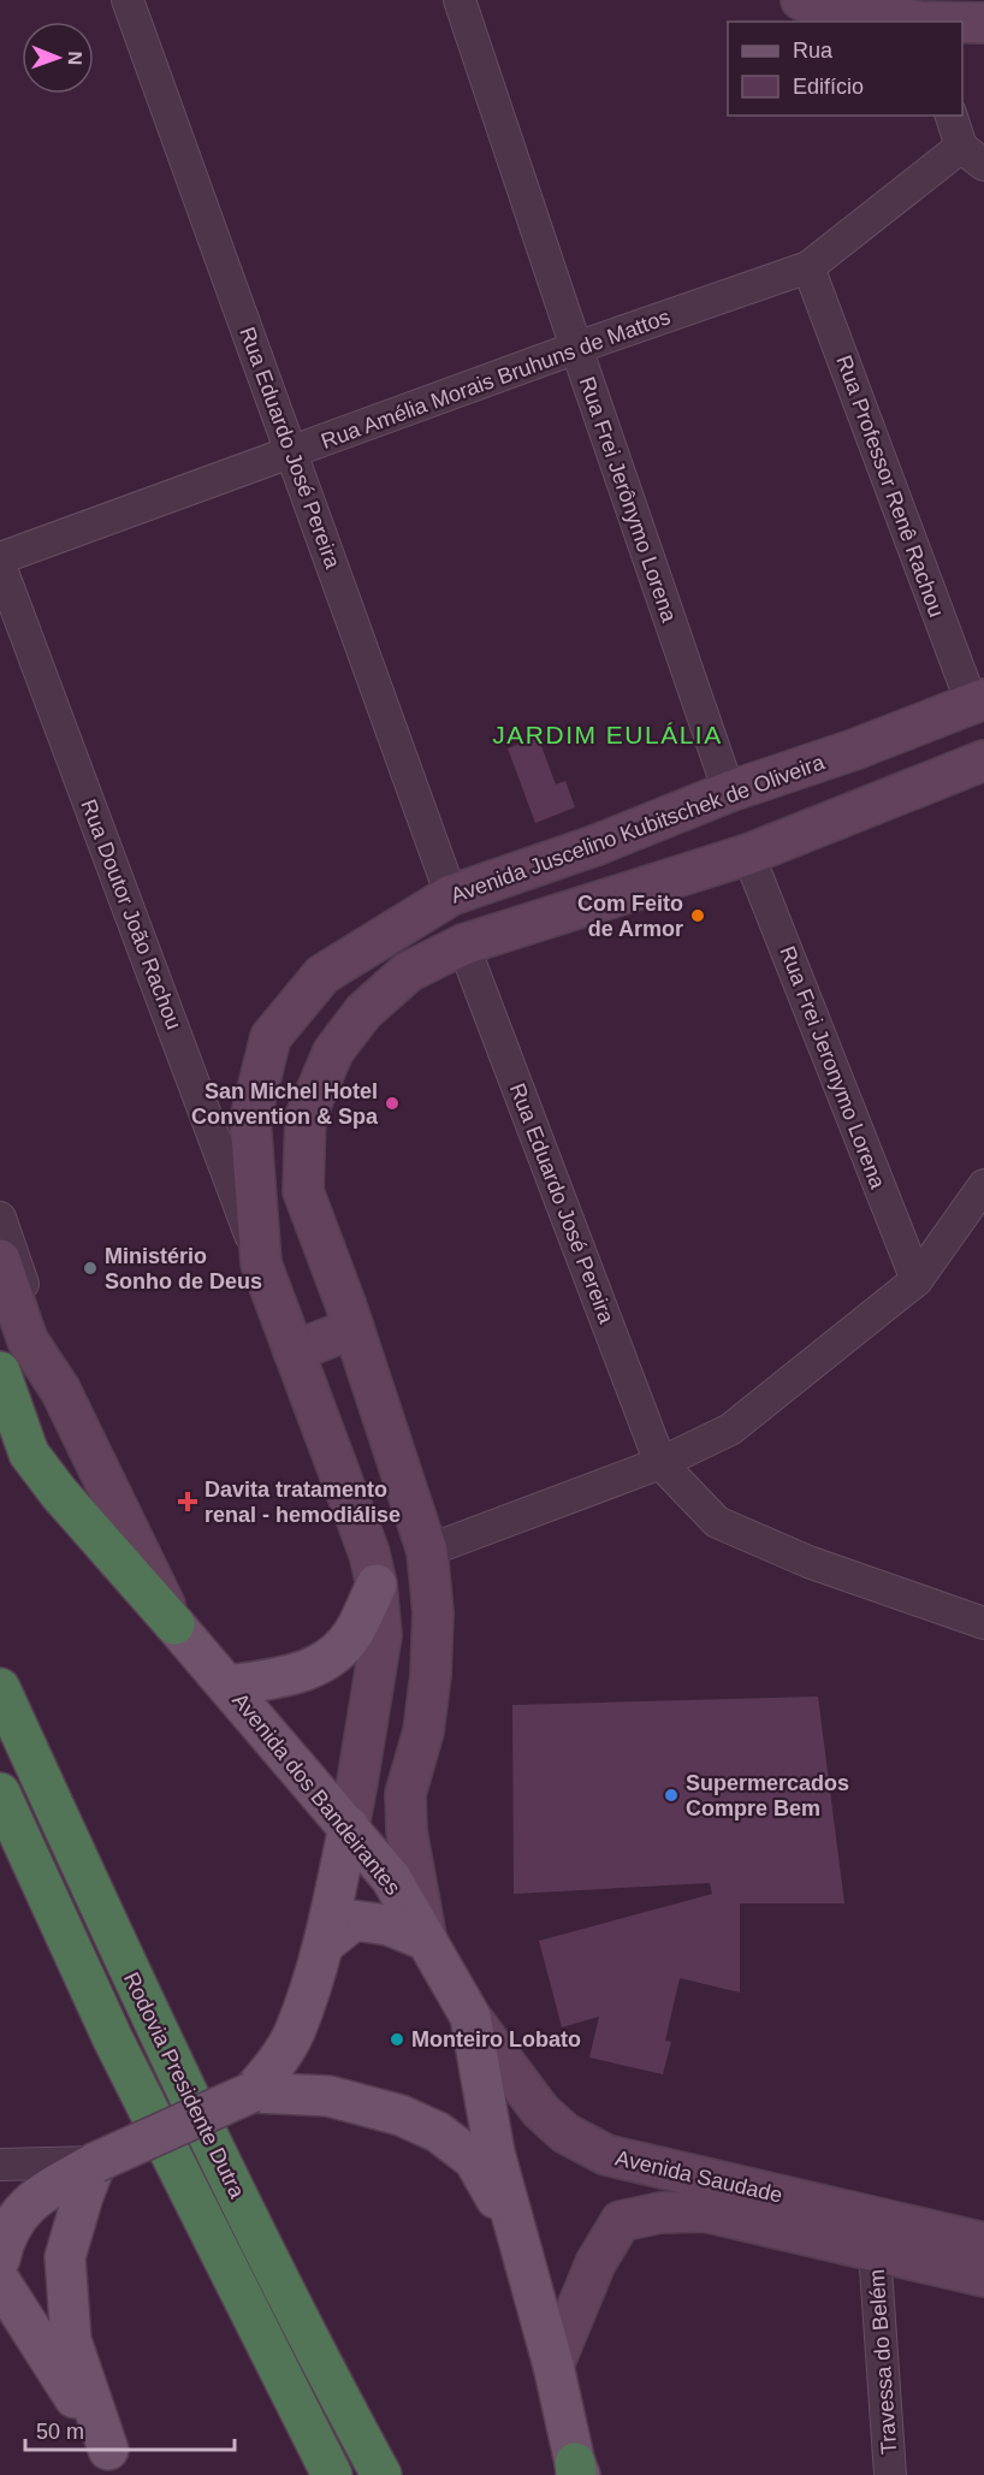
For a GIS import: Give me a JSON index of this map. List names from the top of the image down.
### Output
{
  "streets": {
    "highway": ["Rodovia Presidente Dutra"],
    "main road": ["Avenida Juscelino Kubitschek de Oliveira", "Avenida dos Bandeirantes", "Avenida Saudade"],
    "street": [
      "Rua Amélia Morais Bruhuns de Mattos",
      "Rua Eduardo José Pereira",
      "Rua Professor Renê Rachou",
      "Rua Frei Jerônymo Lorena",
      "Rua Doutor João Rachou",
      "Rua Frei Jeronymo Lorena",
      "Travessa do Belém"
    ]
  },
  "crossings": [
    ["Rua Amélia Morais Bruhuns de Mattos", "Rua Eduardo José Pereira"],
    ["Rua Amélia Morais Bruhuns de Mattos", "Rua Professor Renê Rachou"],
    ["Rua Amélia Morais Bruhuns de Mattos", "Rua Frei Jerônymo Lorena"],
    ["Rua Eduardo José Pereira", "Avenida Juscelino Kubitschek de Oliveira"],
    ["Rua Professor Renê Rachou", "Avenida Juscelino Kubitschek de Oliveira"],
    ["Rua Frei Jerônymo Lorena", "Avenida Juscelino Kubitschek de Oliveira"],
    ["Avenida Juscelino Kubitschek de Oliveira", "Rua Doutor João Rachou"],
    ["Avenida Juscelino Kubitschek de Oliveira", "Avenida dos Bandeirantes"],
    ["Avenida dos Bandeirantes", "Avenida Saudade"],
    ["Avenida Saudade", "Travessa do Belém"]
  ],
  "districts": ["JARDIM EULÁLIA"],
  "places": {
    "other": [
      "Com Feito de Armor",
      "San Michel Hotel Convention & Spa",
      "Ministério Sonho de Deus",
      "Supermercados Compre Bem",
      "Monteiro Lobato"
    ],
    "health": ["Davita tratamento renal - hemodiálise"]
  },
  "legend": ["Rua", "Edifício"],
  "scale_bar": "50 m",
  "north": "right"
}
